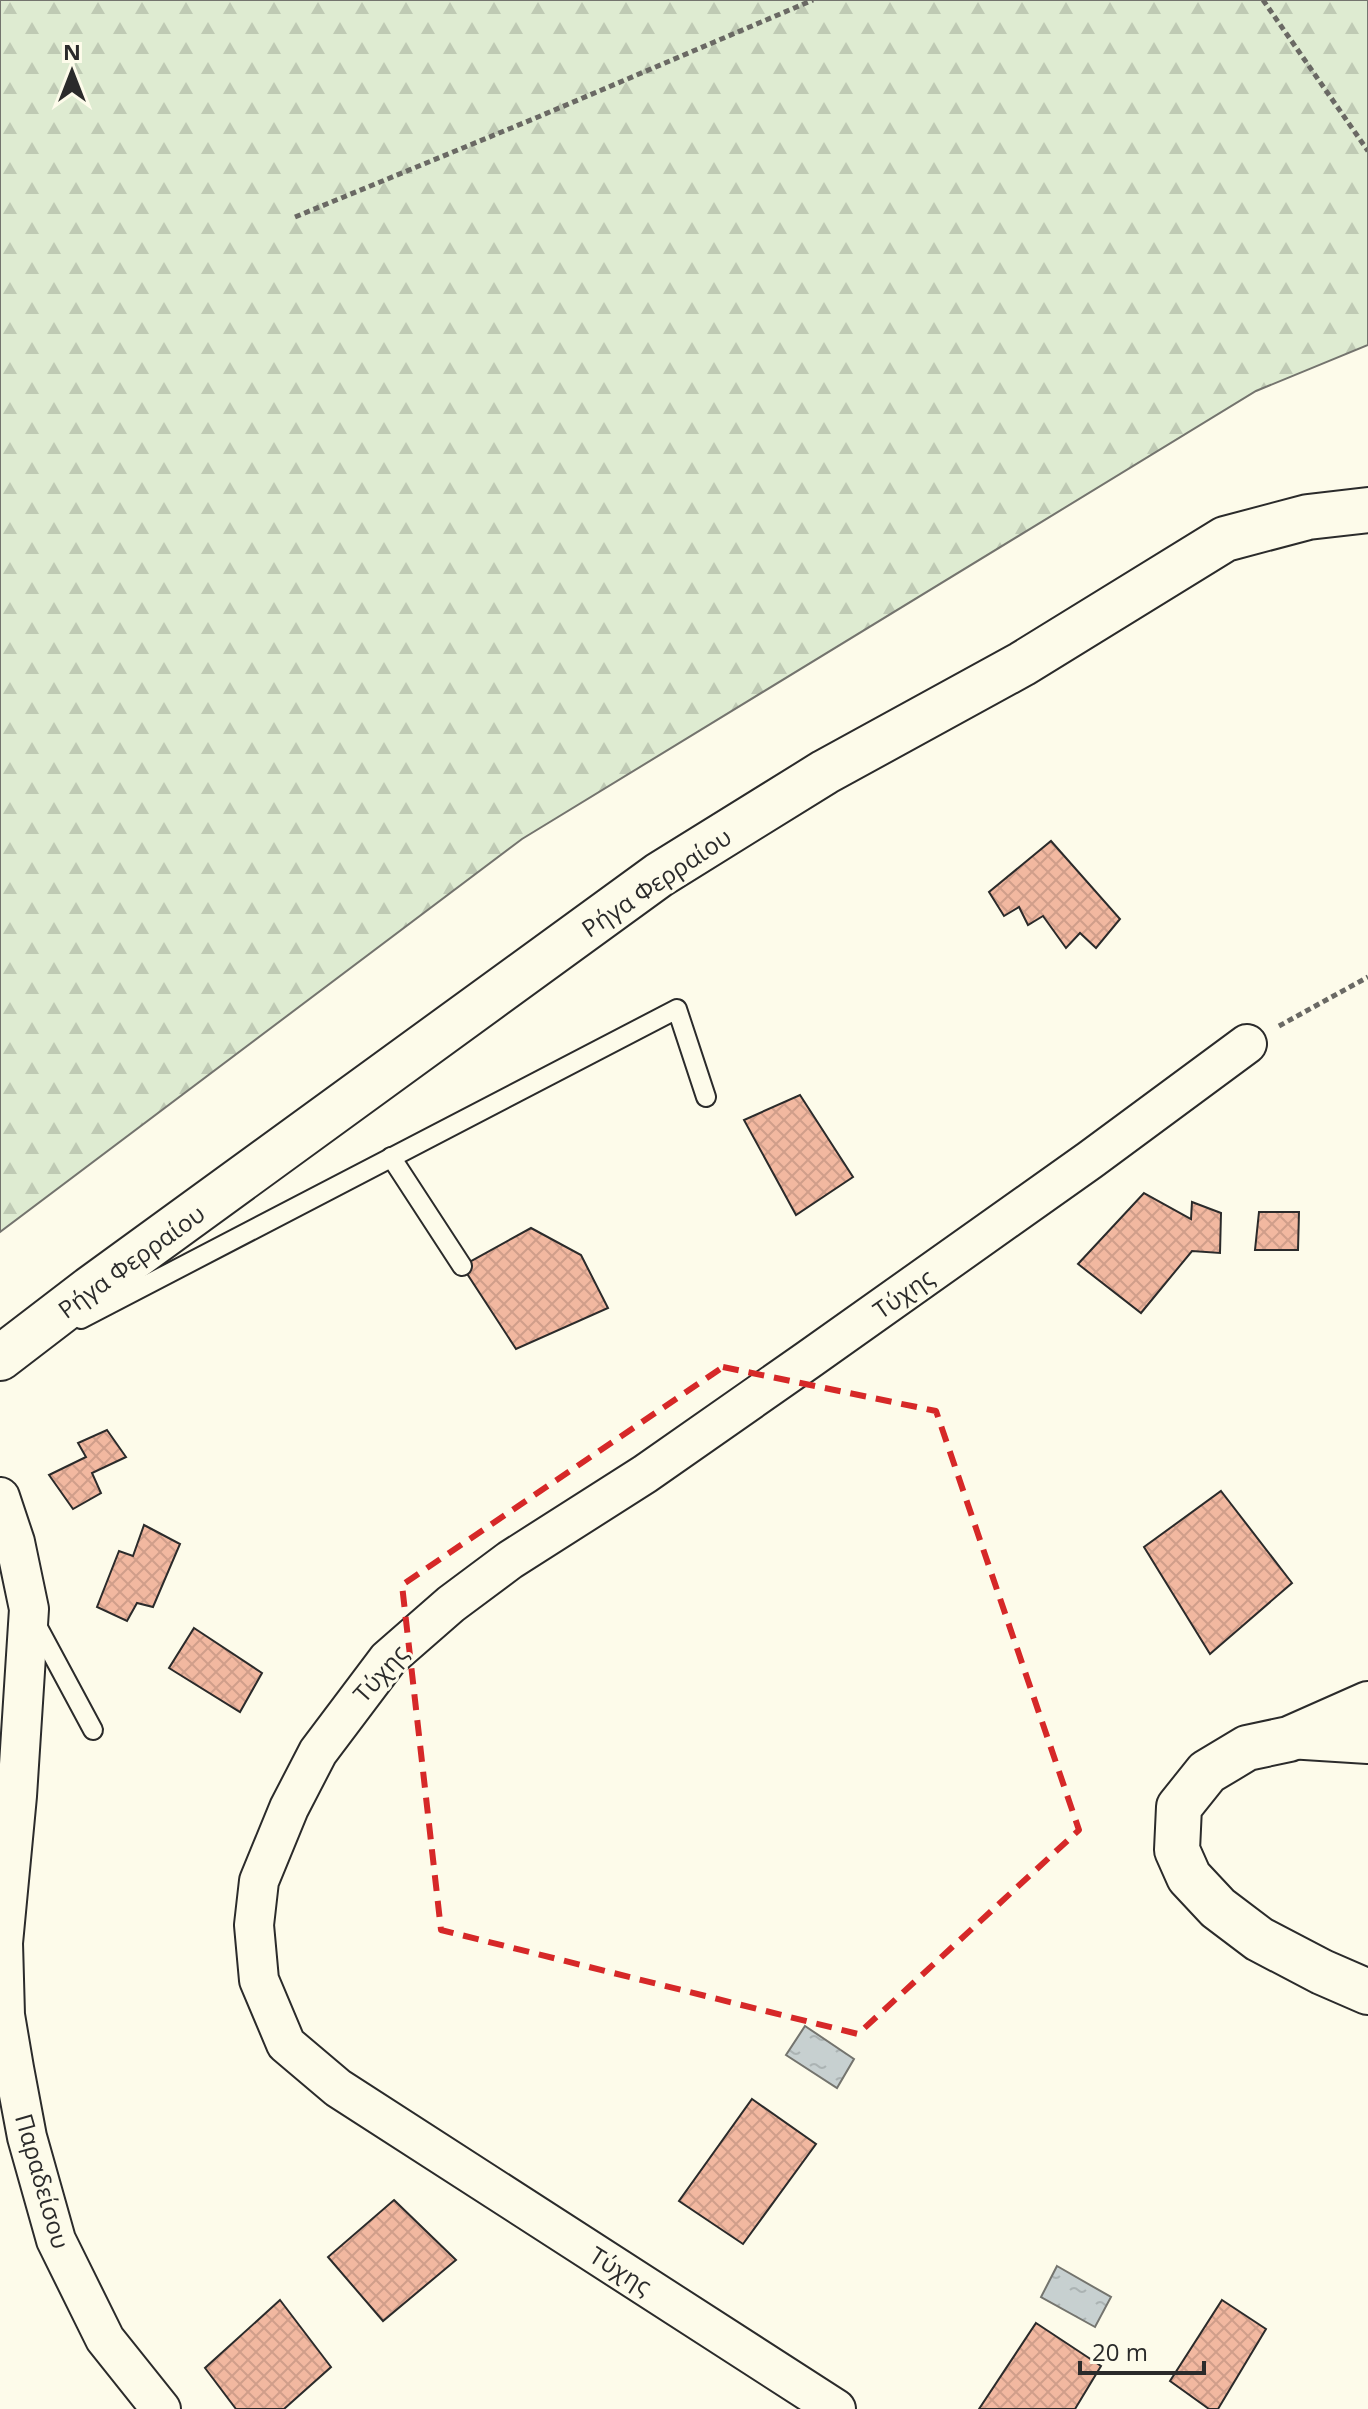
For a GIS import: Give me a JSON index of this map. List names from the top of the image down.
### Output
{
  "streets": {
    "street": ["Ρήγα Φερραίου", "Τύχης", "Παραδείσου"]
  },
  "scale_bar": "20 m",
  "north": "top"
}
